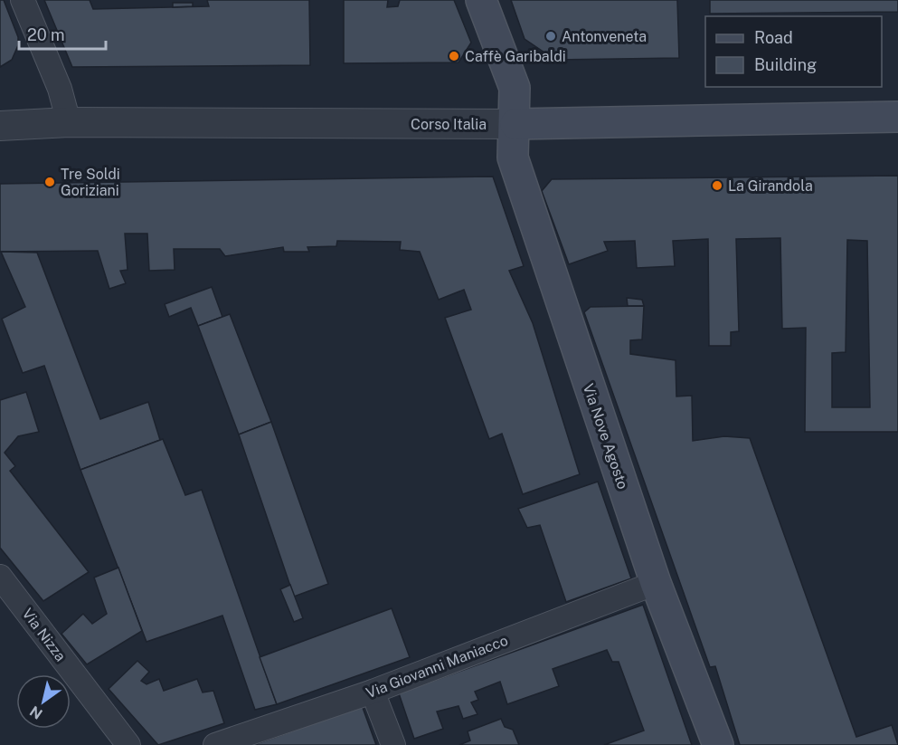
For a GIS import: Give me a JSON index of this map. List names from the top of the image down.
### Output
{
  "streets": {
    "main road": ["Corso Italia", "Via Nove Agosto"],
    "street": ["Via Nizza", "Via Giovanni Maniacco"]
  },
  "crossings": [
    ["Corso Italia", "Via Nove Agosto"],
    ["Via Nove Agosto", "Via Giovanni Maniacco"]
  ],
  "places": [
    "Antonveneta",
    "Caffè Garibaldi",
    "Tre Soldi Goriziani",
    "La Girandola"
  ],
  "legend": ["Road", "Building"],
  "scale_bar": "20 m",
  "north": "bottom left"
}
